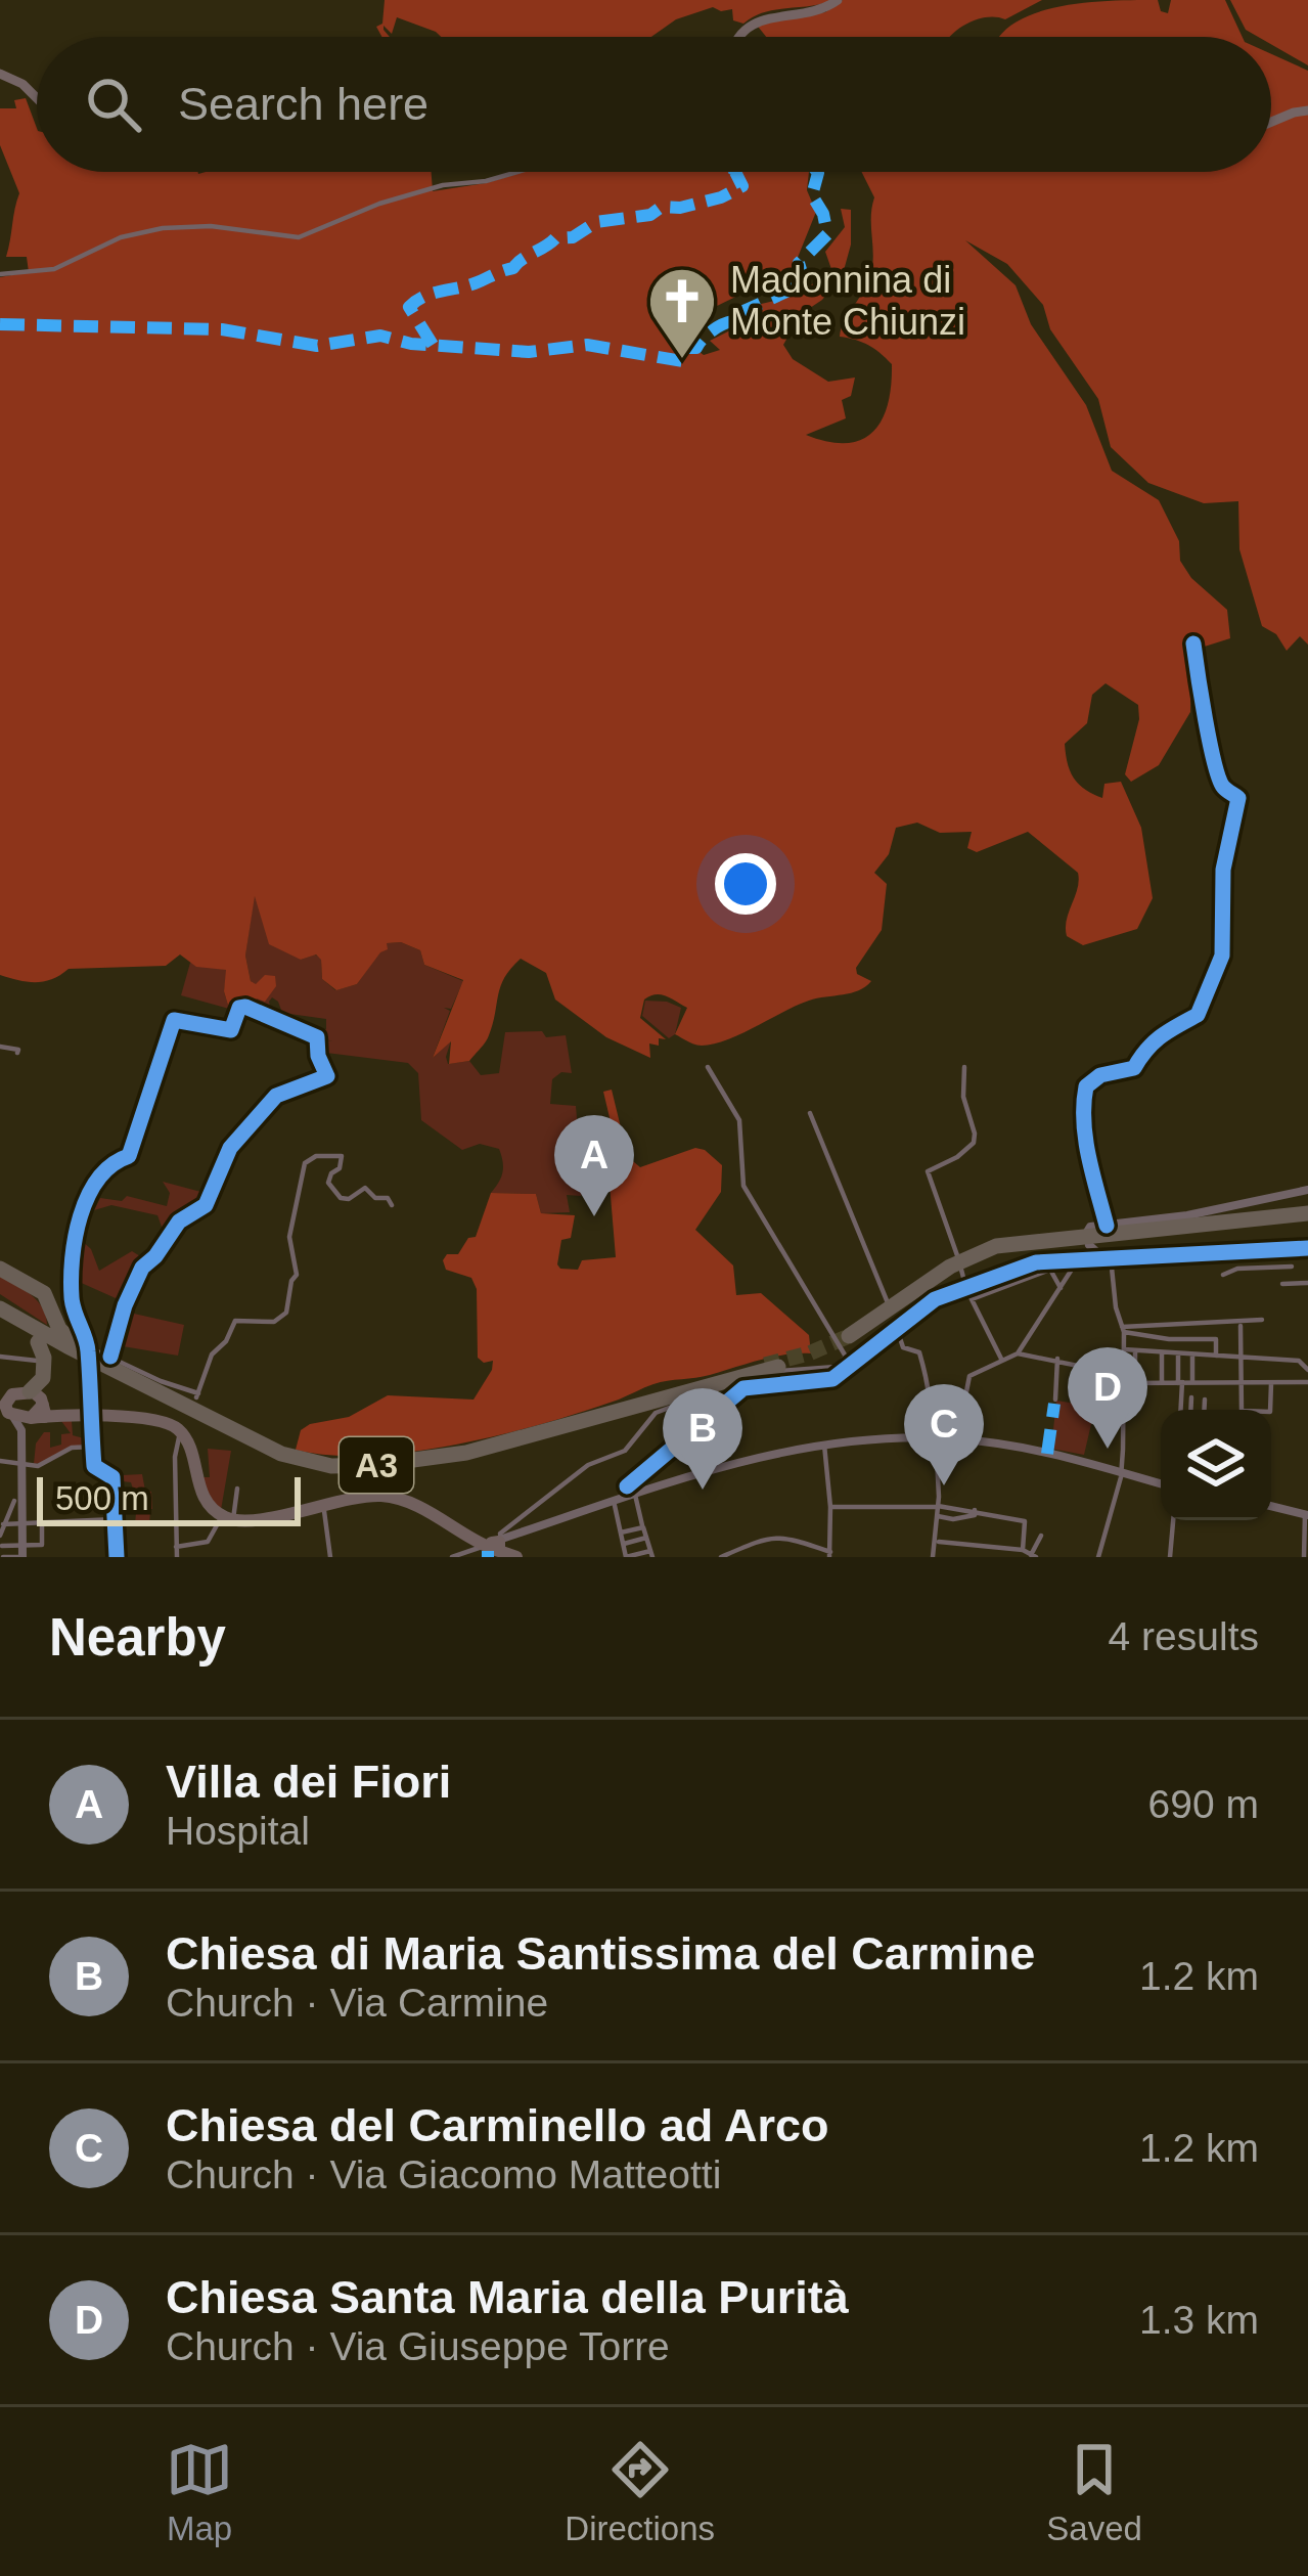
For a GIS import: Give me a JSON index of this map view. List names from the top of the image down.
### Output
{
  "streets": {
    "highway": ["A3"]
  },
  "places": {
    "church": ["Madonnina di Monte Chiunzi"]
  },
  "scale_bar": "500 m",
  "page": {
    "search": "Search here",
    "pins": [
      "A",
      "D",
      "C",
      "B"
    ],
    "scale": "500 m",
    "heading": ["Nearby", "4 results"],
    "list": [
      {
        "mark": "A",
        "name": "Villa dei Fiori",
        "note": "Hospital",
        "value": "690 m"
      },
      {
        "mark": "B",
        "name": "Chiesa di Maria Santissima del Carmine",
        "note": "Church · Via Carmine",
        "value": "1.2 km"
      },
      {
        "mark": "C",
        "name": "Chiesa del Carminello ad Arco",
        "note": "Church · Via Giacomo Matteotti",
        "value": "1.2 km"
      },
      {
        "mark": "D",
        "name": "Chiesa Santa Maria della Purità",
        "note": "Church · Via Giuseppe Torre",
        "value": "1.3 km"
      }
    ],
    "nav": ["Map", "Directions", "Saved"]
  }
}
